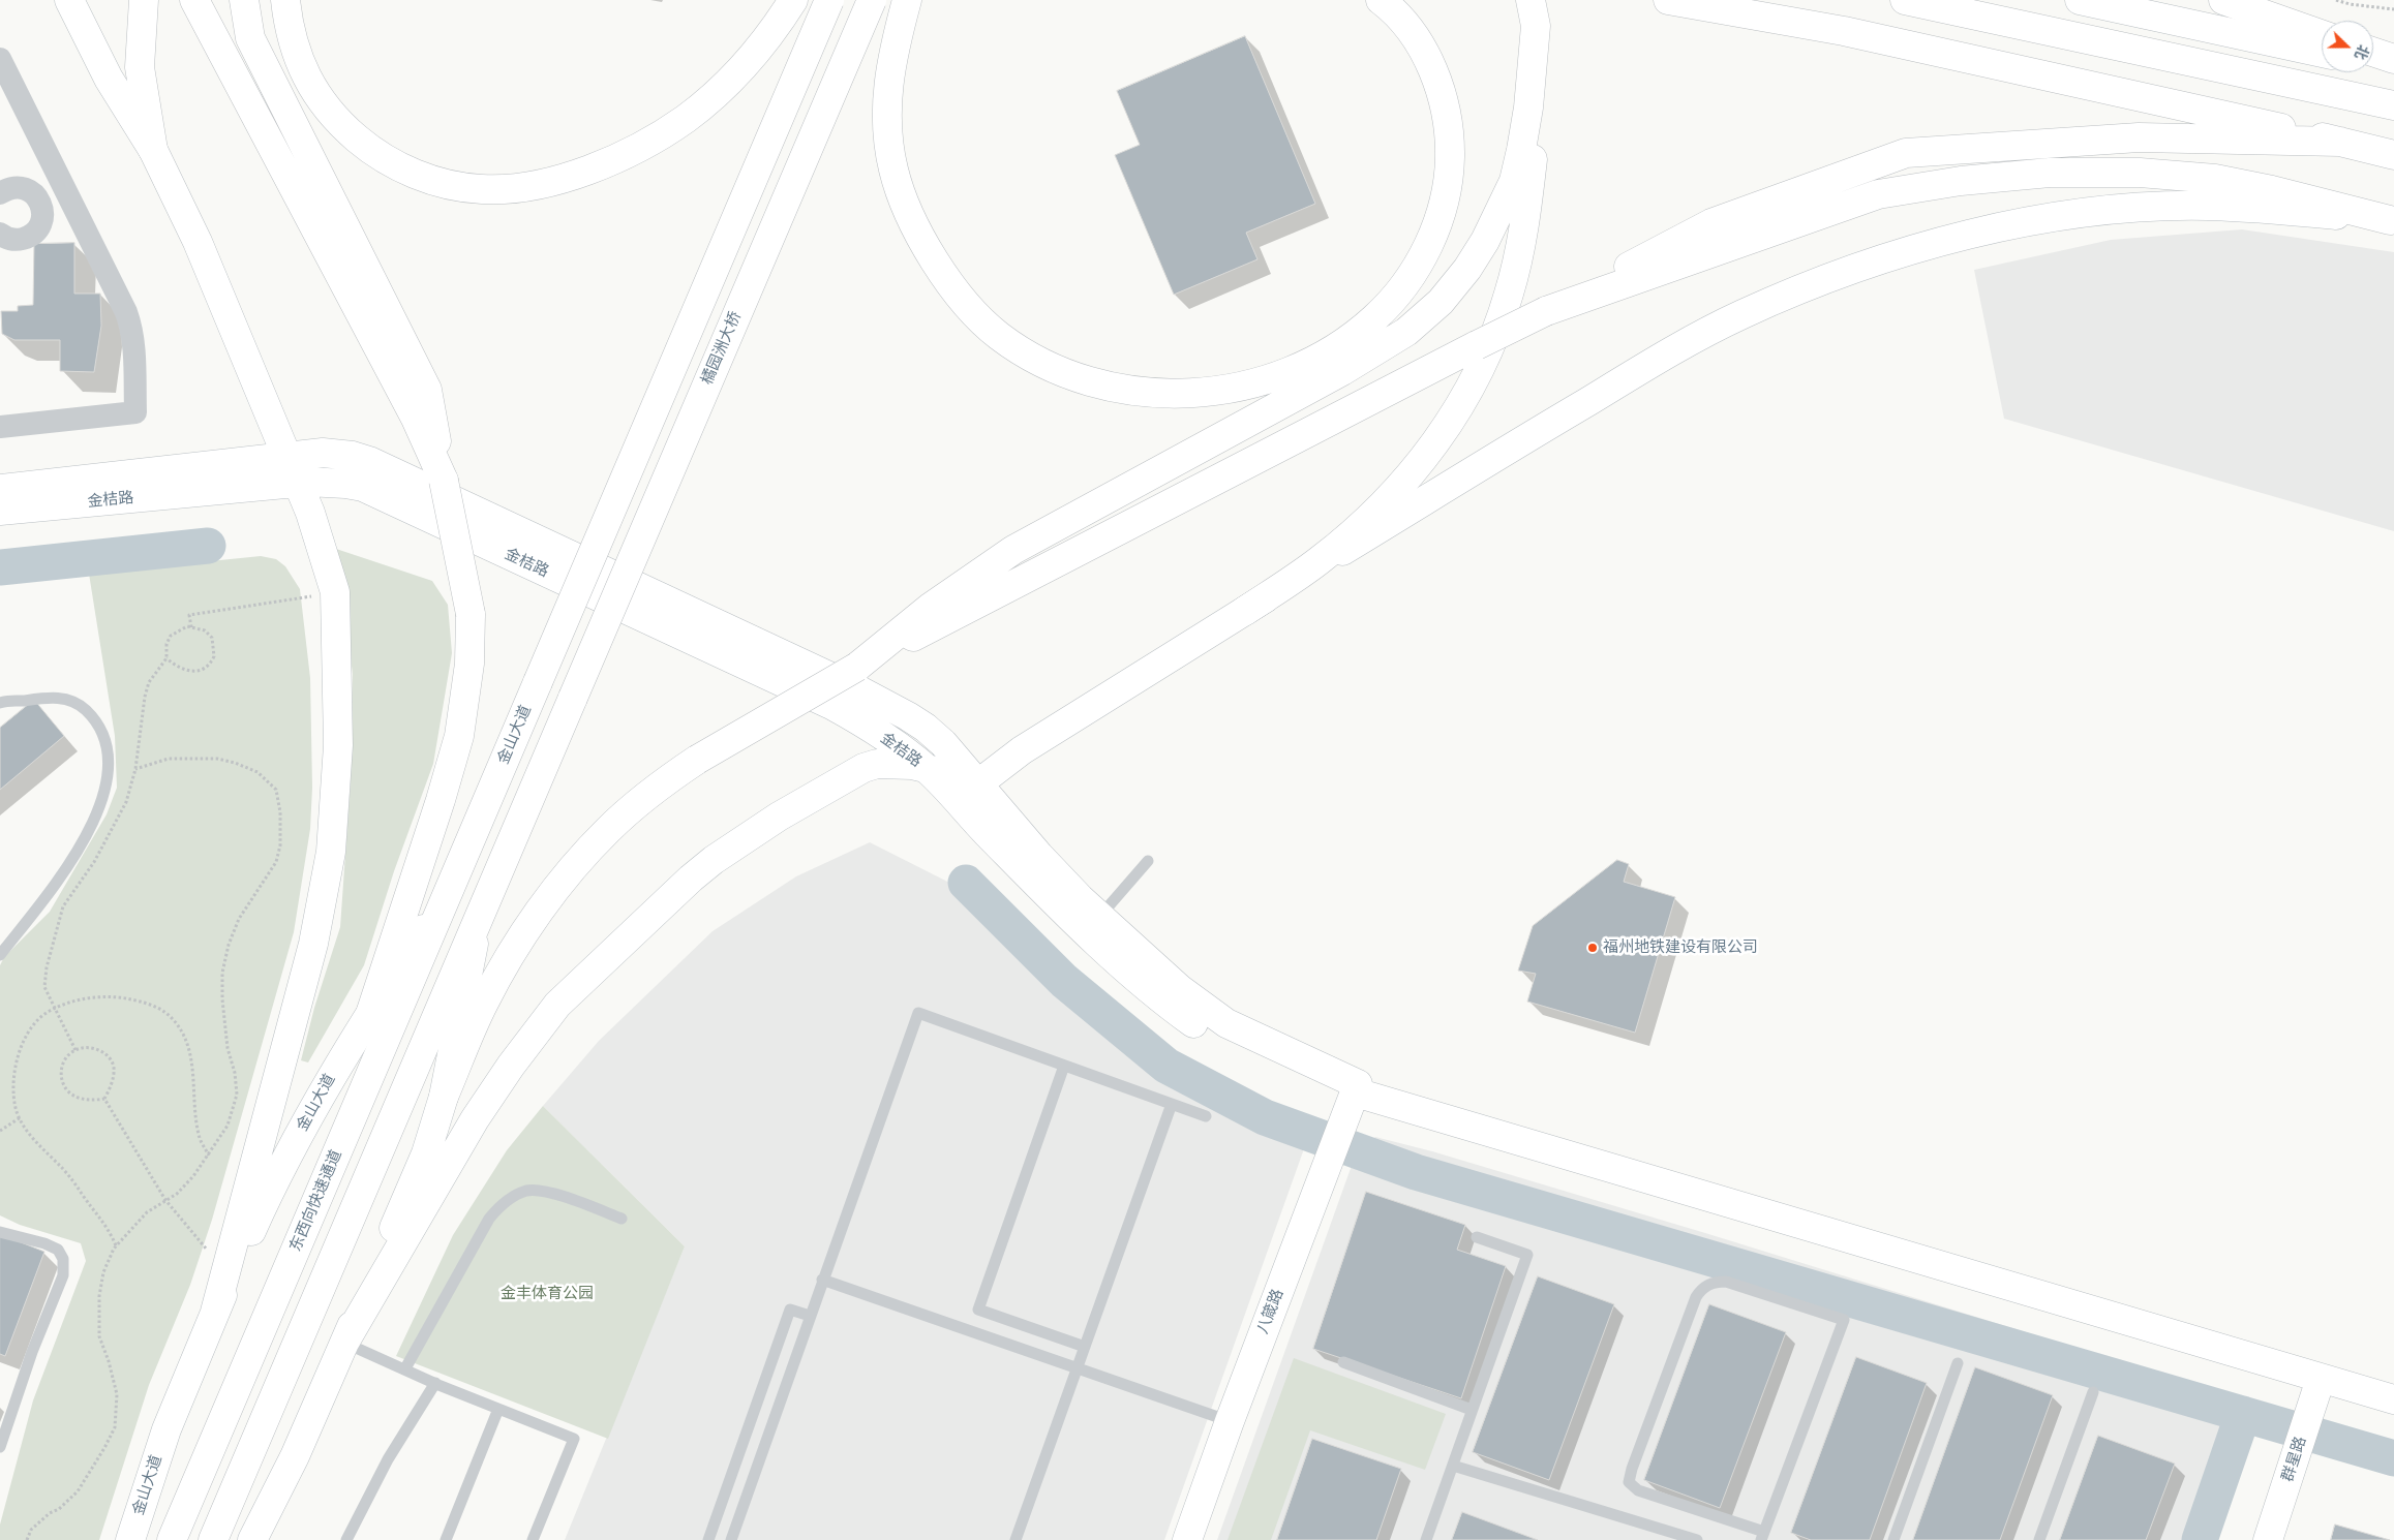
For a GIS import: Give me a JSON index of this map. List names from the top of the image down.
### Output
{
  "streets": {
    "main road": [
      "橘园洲大桥",
      "金桔路",
      "金山大道",
      "东西向快速通道",
      "八箴路",
      "群星路"
    ]
  },
  "crossings": [
    ["金桔路", "八箴路"],
    ["金山大道", "东西向快速通道"]
  ],
  "parks": ["金丰体育公园"],
  "places": ["福州地铁建设有限公司"],
  "north": "right"
}
